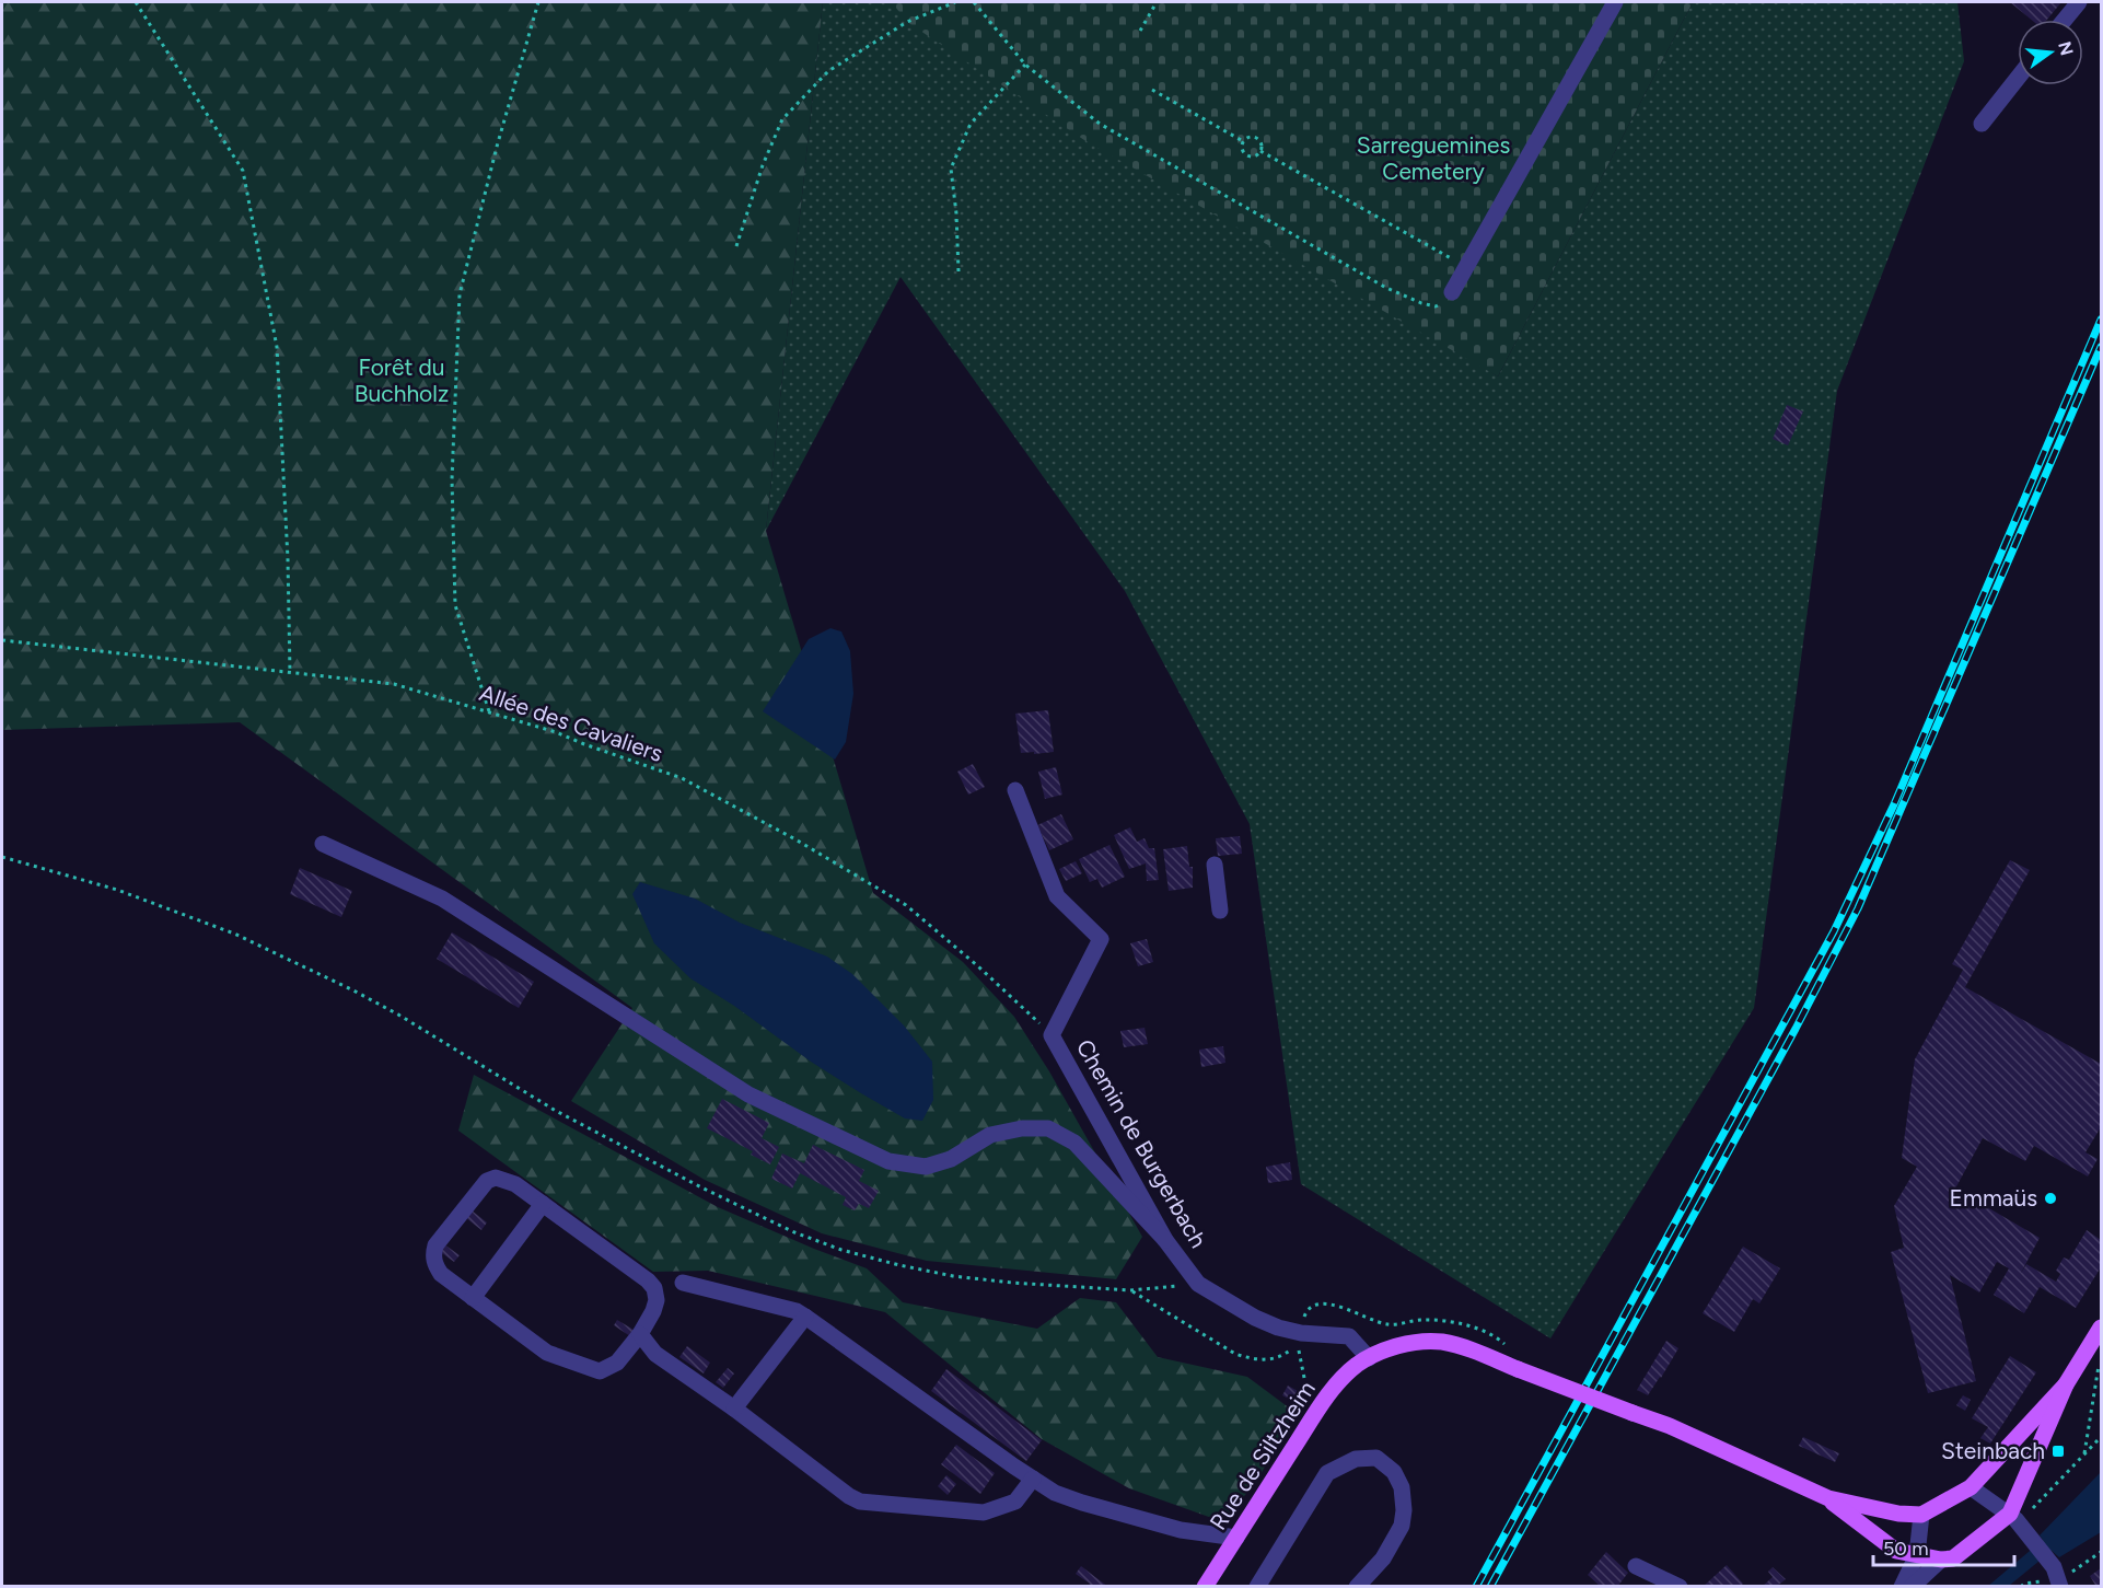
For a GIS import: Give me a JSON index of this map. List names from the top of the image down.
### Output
{
  "streets": {
    "main road": ["Rue de Siltzheim"],
    "street": ["Chemin de Burgerbach"],
    "path": ["Allée des Cavaliers"]
  },
  "crossings": [
    ["Allée des Cavaliers", "Chemin de Burgerbach"],
    ["Chemin de Burgerbach", "Rue de Siltzheim"]
  ],
  "parks": ["Sarreguemines Cemetery", "Forêt du Buchholz"],
  "places": {
    "other": ["Emmaüs"],
    "transit": ["Steinbach"]
  },
  "scale_bar": "50 m",
  "north": "right"
}
